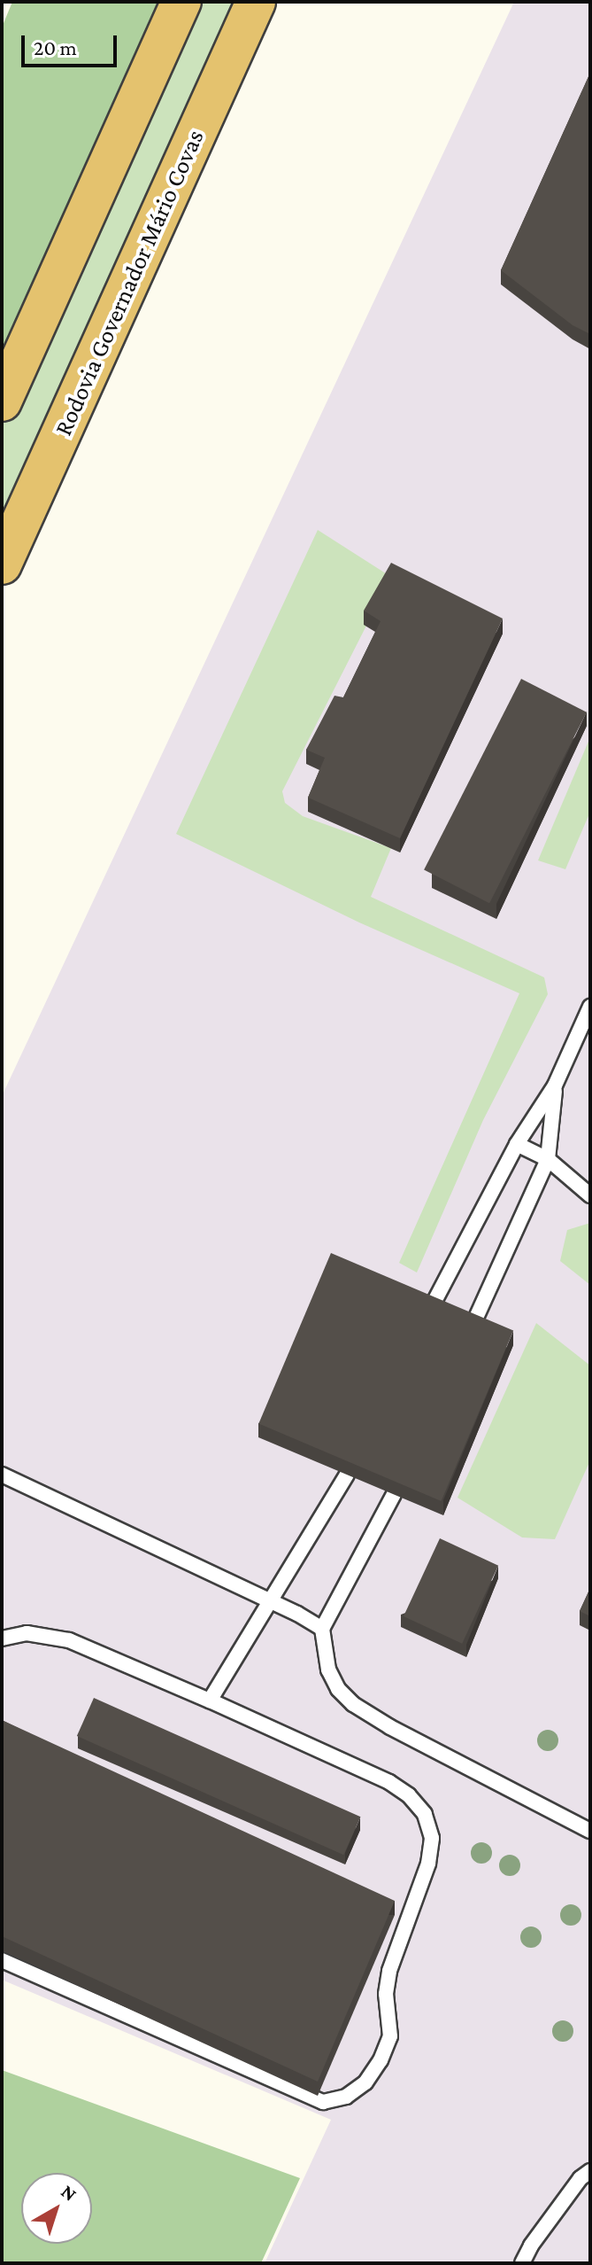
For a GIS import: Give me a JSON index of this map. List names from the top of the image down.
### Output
{
  "streets": {
    "highway": ["Rodovia Governador Mário Covas"]
  },
  "scale_bar": "20 m",
  "north": "top right"
}
